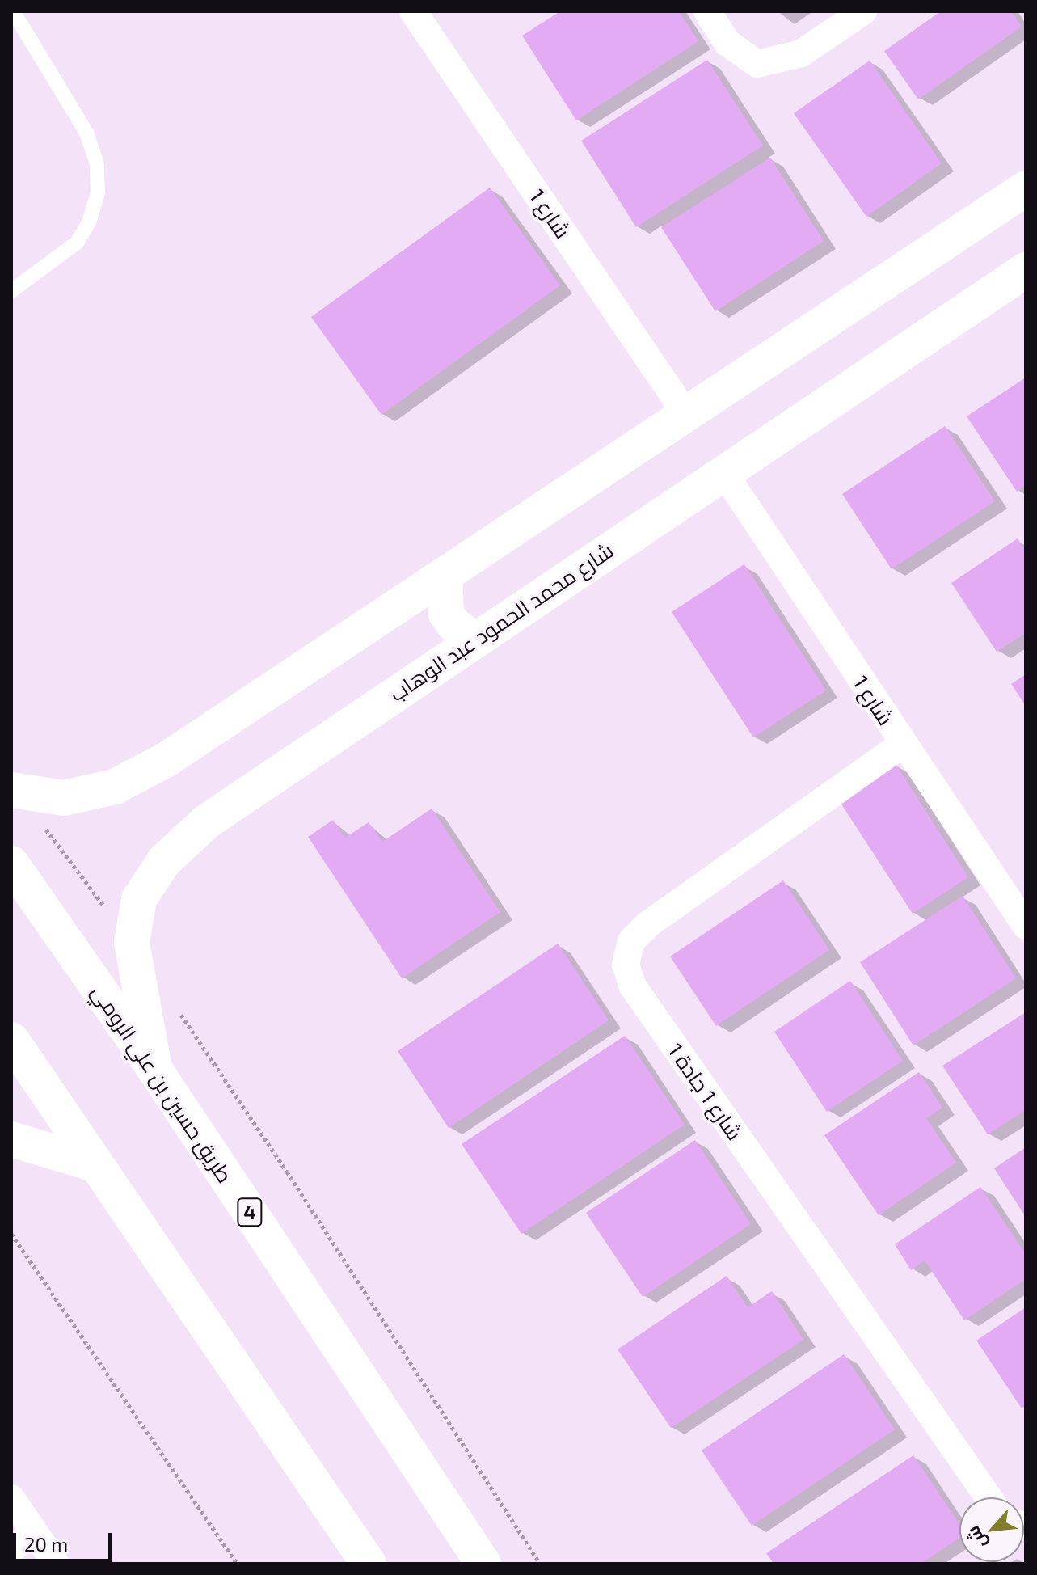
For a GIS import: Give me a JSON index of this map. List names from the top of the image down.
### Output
{
  "streets": {
    "main road": ["شارع محمد الحمود عبد الوهاب", "طريق حسين بن علي الرومي", "4"],
    "street": ["شارع 1", "شارع 1 جادة 1"]
  },
  "crossings": [
    ["شارع 1", "شارع محمد الحمود عبد الوهاب"],
    ["شارع 1", "شارع 1 جادة 1"],
    ["شارع محمد الحمود عبد الوهاب", "طريق حسين بن علي الرومي"]
  ],
  "scale_bar": "20 m",
  "north": "bottom left"
}
